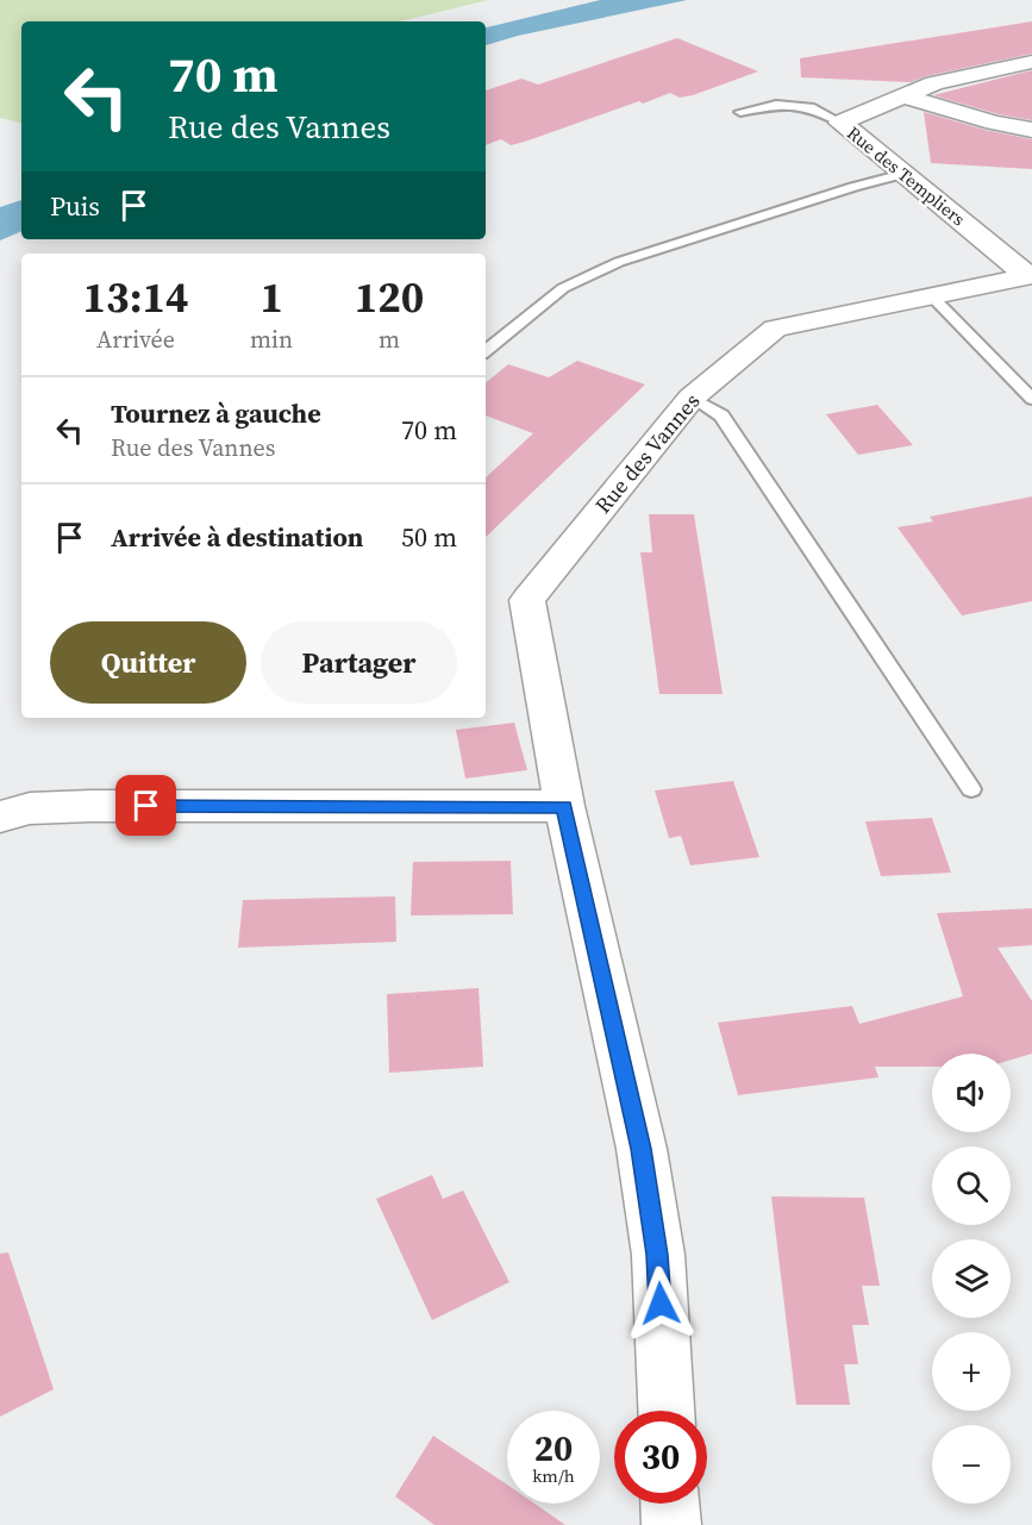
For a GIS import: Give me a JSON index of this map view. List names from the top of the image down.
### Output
{
  "streets": {
    "street": ["Rue des Templiers", "Rue des Vannes"]
  },
  "crossings": [
    ["Rue des Templiers", "Rue des Vannes"]
  ],
  "page": {
    "turn": ["70 m", "Rue des Vannes"],
    "then": "Puis",
    "eta": [
      "13:14",
      "Arrivée",
      "1",
      "min",
      "120",
      "m"
    ],
    "list": [
      {
        "name": "Tournez à gauche",
        "note": "Rue des Vannes",
        "value": "70 m"
      },
      {
        "name": "Arrivée à destination",
        "value": "50 m"
      }
    ],
    "buttons": ["Quitter", "Partager"],
    "map_buttons": ["+", "−"],
    "speed": "20 km/h",
    "limit": "30"
  }
}
